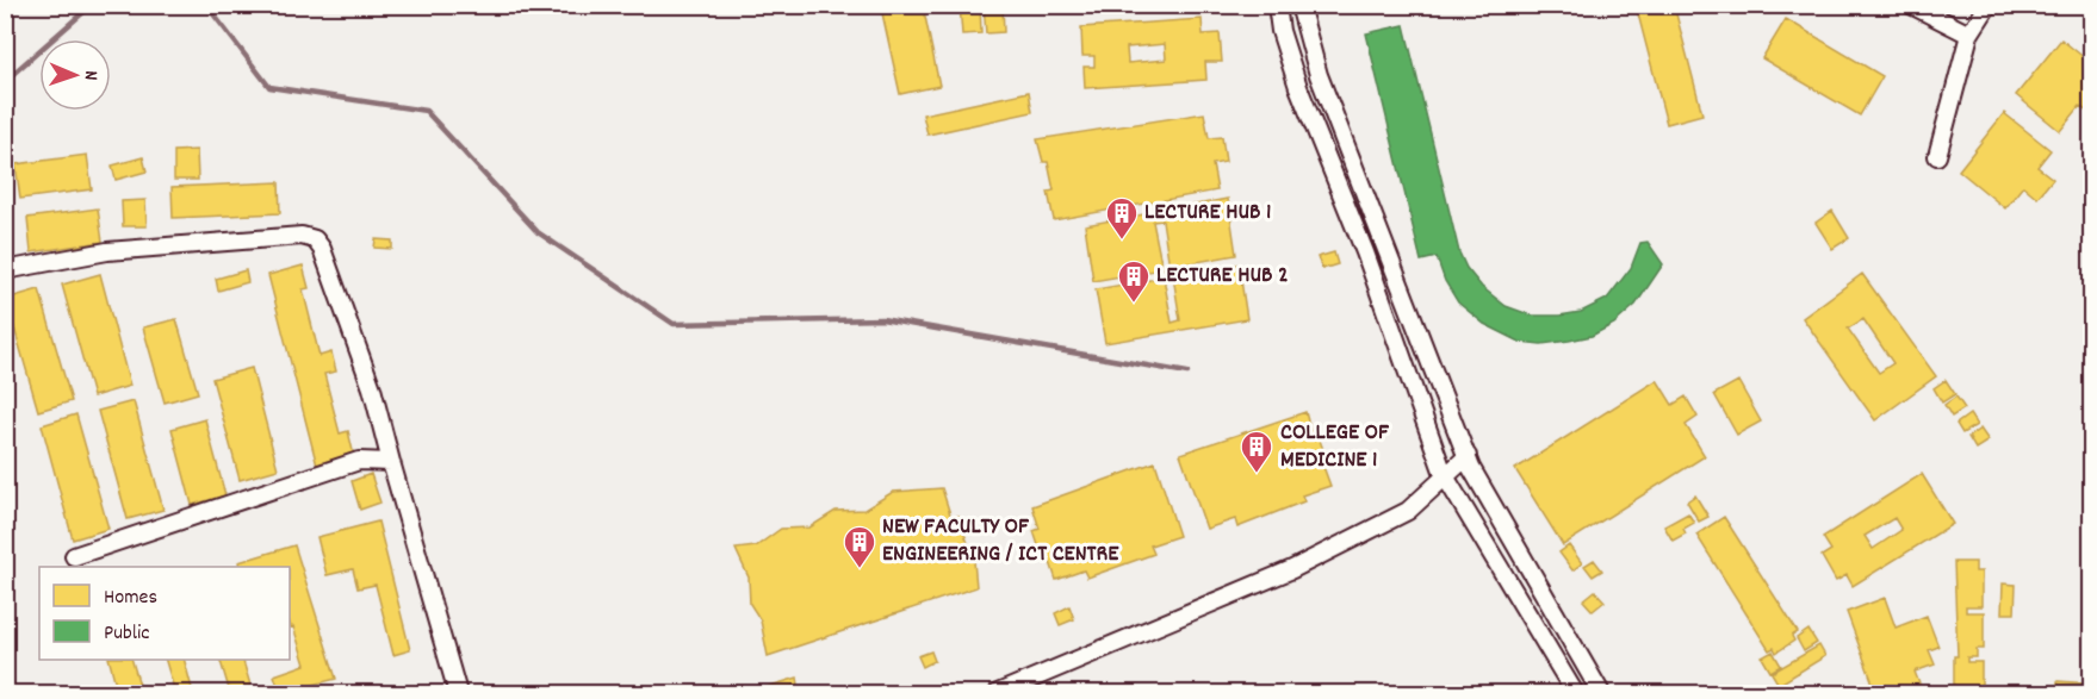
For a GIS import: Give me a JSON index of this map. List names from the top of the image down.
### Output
{
  "places": {
    "building": [
      "LECTURE HUB 1",
      "LECTURE HUB 2",
      "COLLEGE OF MEDICINE 1",
      "NEW FACULTY OF ENGINEERING / ICT CENTRE"
    ]
  },
  "legend": ["Homes", "Public"],
  "north": "right"
}
